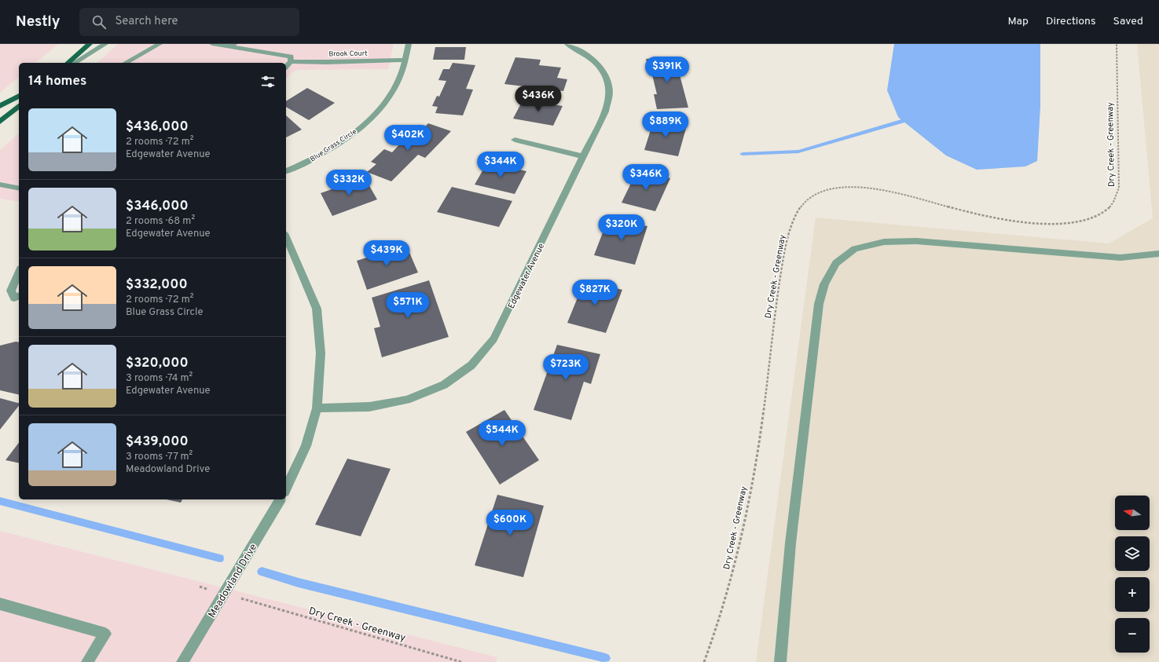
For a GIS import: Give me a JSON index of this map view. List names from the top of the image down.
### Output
{
  "streets": {
    "street": [
      "Brook Court",
      "Blue Grass Circle",
      "Edgewater Avenue",
      "Meadowland Drive"
    ],
    "path": ["Dry Creek - Greenway"]
  },
  "crossings": [
    ["Brook Court", "Blue Grass Circle"]
  ],
  "north": "left",
  "page": {
    "header": "Nestly",
    "search": "Search here",
    "nav": ["Map", "Directions", "Saved"],
    "price": [
      "$391K",
      "$436K",
      "$889K",
      "$402K",
      "$344K",
      "$346K",
      "$332K",
      "$320K",
      "$439K",
      "$827K",
      "$571K",
      "$723K",
      "$544K",
      "$600K"
    ],
    "heading": "14 homes",
    "list": [
      {
        "name": "$436,000",
        "note": "2 rooms · 72 m² · Edgewater Avenue"
      },
      {
        "name": "$346,000",
        "note": "2 rooms · 68 m² · Edgewater Avenue"
      },
      {
        "name": "$332,000",
        "note": "2 rooms · 72 m² · Blue Grass Circle"
      },
      {
        "name": "$320,000",
        "note": "3 rooms · 74 m² · Edgewater Avenue"
      },
      {
        "name": "$439,000",
        "note": "3 rooms · 77 m² · Meadowland Drive"
      }
    ],
    "map_buttons": ["+", "−"]
  }
}
